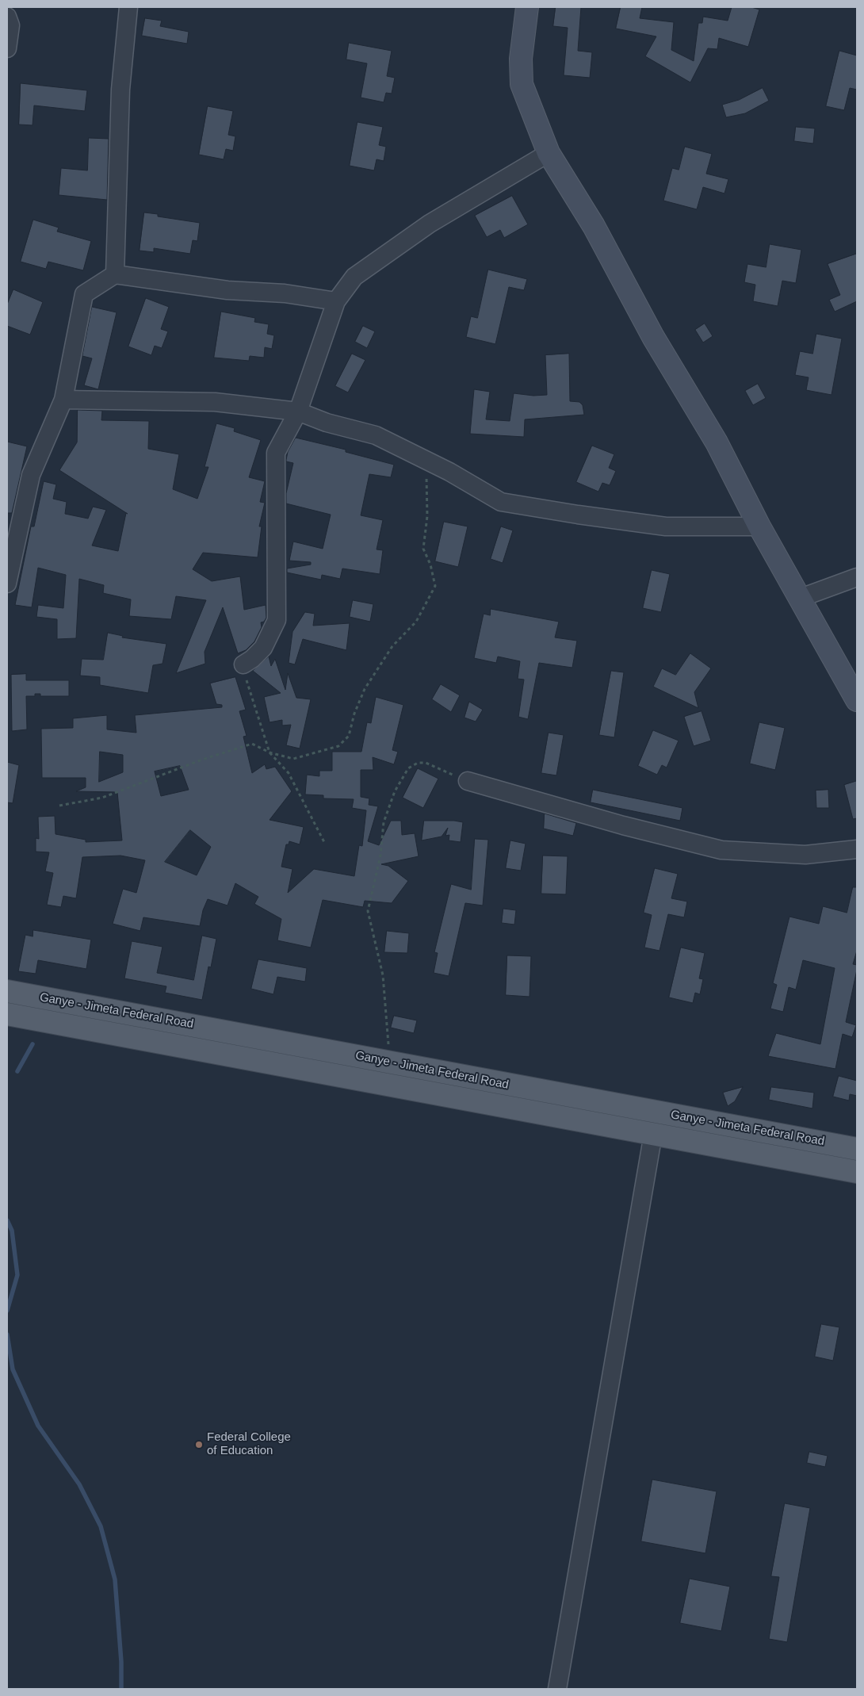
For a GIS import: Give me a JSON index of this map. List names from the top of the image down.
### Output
{
  "streets": {
    "main road": ["Ganye - Jimeta Federal Road"]
  },
  "places": ["Federal College of Education"]
}
